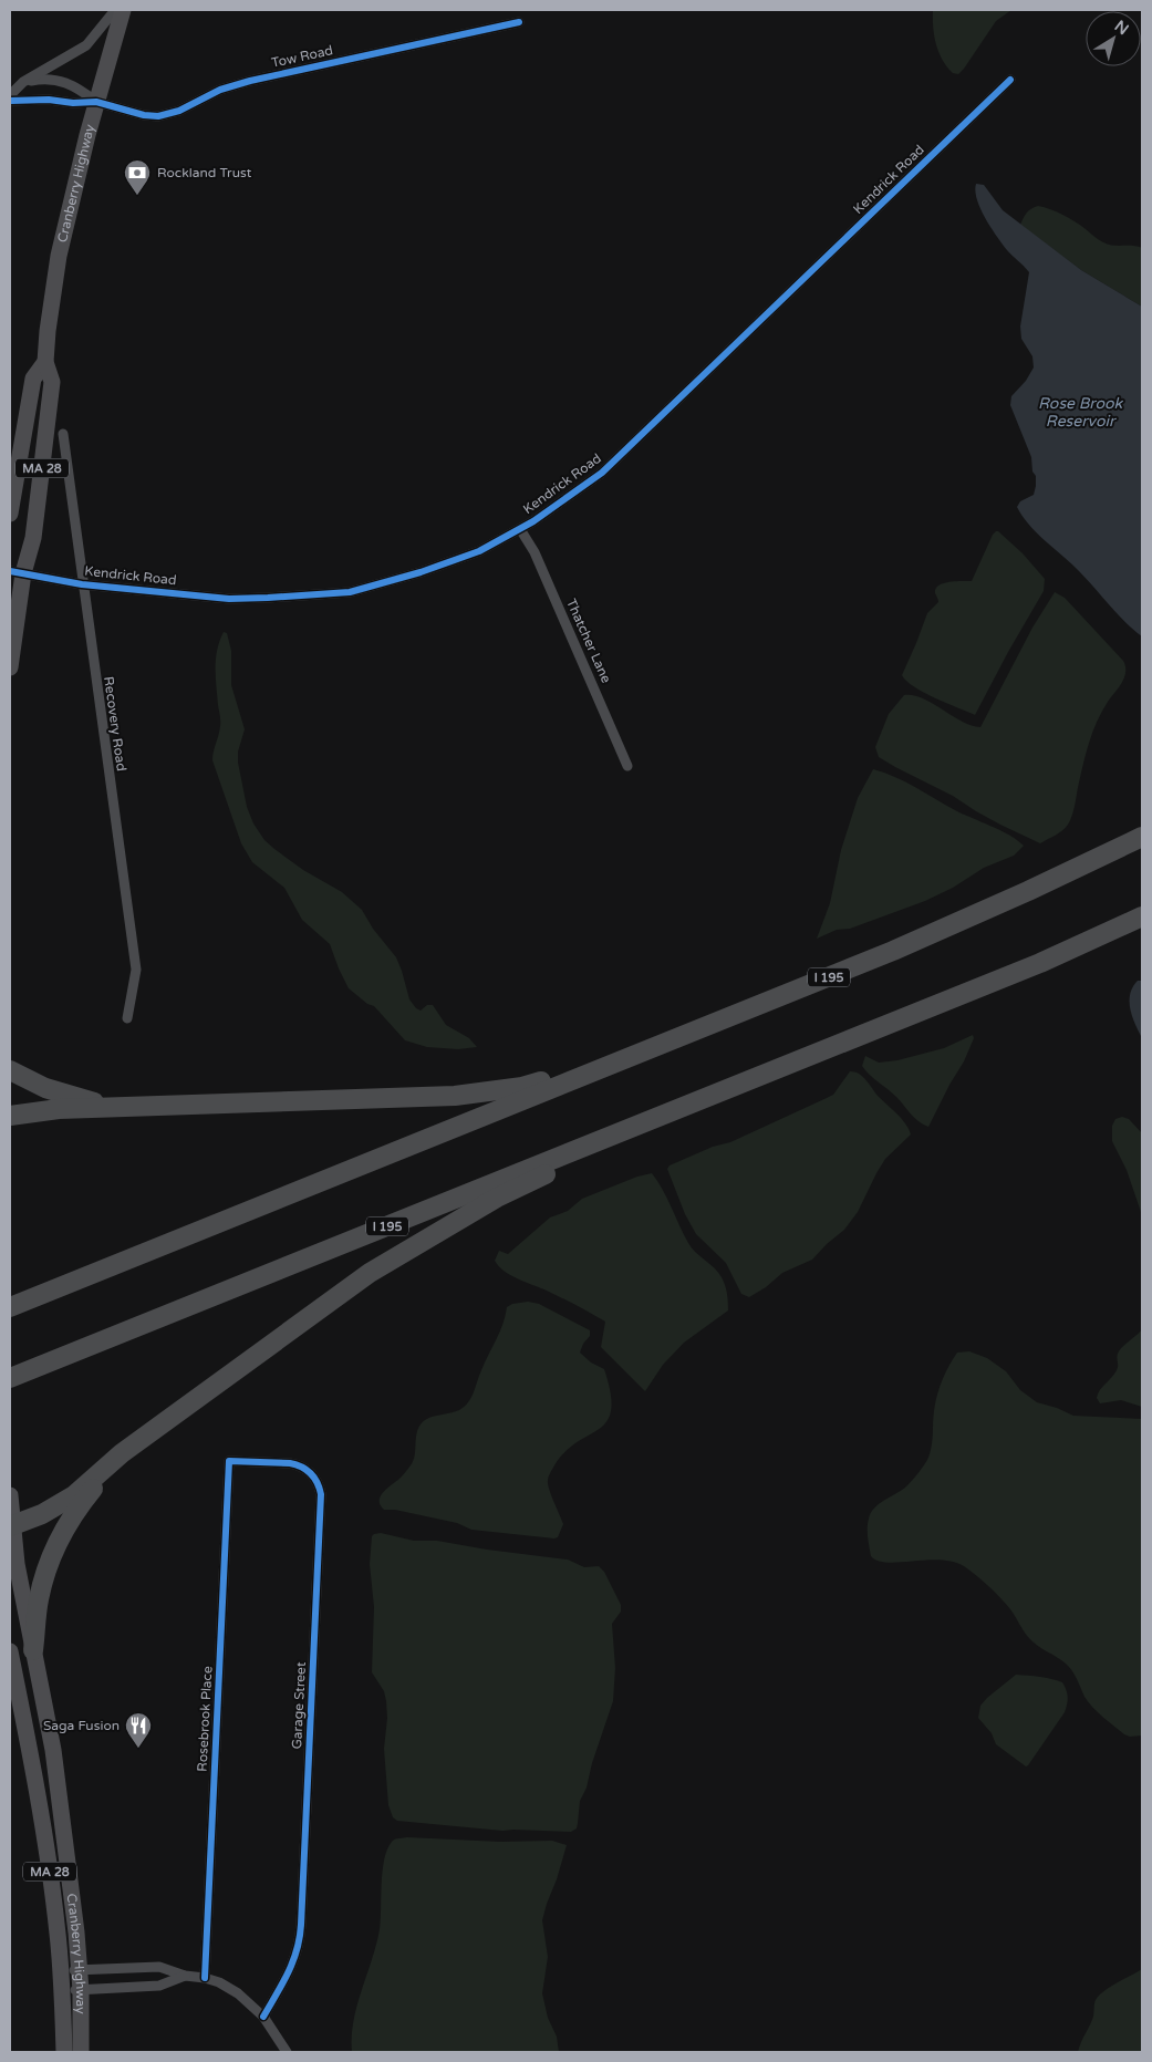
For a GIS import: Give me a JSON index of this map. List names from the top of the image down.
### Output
{
  "streets": {
    "highway": ["I 195"],
    "main road": ["Cranberry Highway", "MA 28"],
    "street": [
      "Tow Road",
      "Kendrick Road",
      "Thatcher Lane",
      "Recovery Road",
      "Garage Street",
      "Rosebrook Place"
    ]
  },
  "crossings": [
    ["Tow Road", "Cranberry Highway"],
    ["Kendrick Road", "Cranberry Highway"],
    ["Kendrick Road", "Thatcher Lane"],
    ["Kendrick Road", "Recovery Road"],
    ["Garage Street", "Rosebrook Place"]
  ],
  "water": ["Rose Brook Reservoir"],
  "places": {
    "bank": ["Rockland Trust"],
    "restaurant": ["Saga Fusion"]
  },
  "north": "top right"
}
